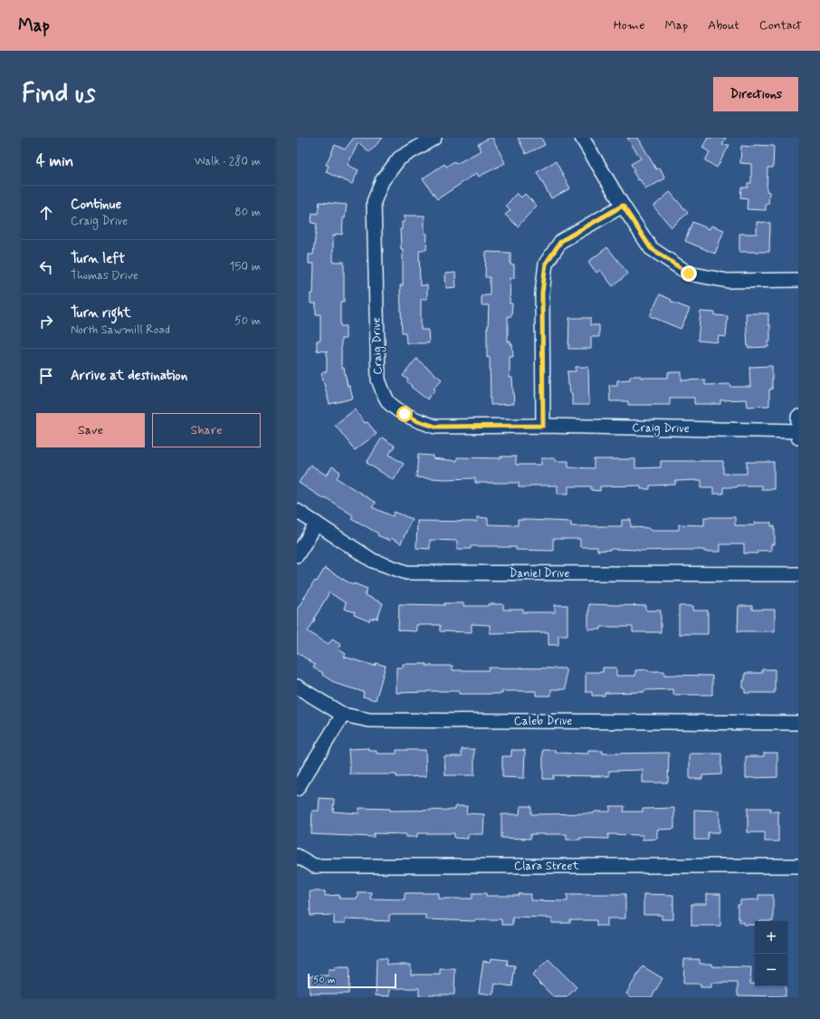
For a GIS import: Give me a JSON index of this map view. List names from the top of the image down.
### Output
{
  "streets": {
    "street": [
      "Craig Drive",
      "Daniel Drive",
      "Caleb Drive",
      "Clara Street"
    ]
  },
  "scale_bar": "50 m",
  "page": {
    "header": "Map",
    "nav": [
      "Home",
      "Map",
      "About",
      "Contact"
    ],
    "buttons": [
      "Directions",
      ["Save", "Share"]
    ],
    "title": "Find us",
    "heading": ["4 min", "Walk · 280 m"],
    "list": [
      ["Continue", "Craig Drive", "80 m"],
      ["Turn left", "Thomas Drive", "150 m"],
      ["Turn right", "North Sawmill Road", "50 m"],
      "Arrive at destination"
    ],
    "map_buttons": ["+", "−"],
    "scale": "50 m"
  }
}
